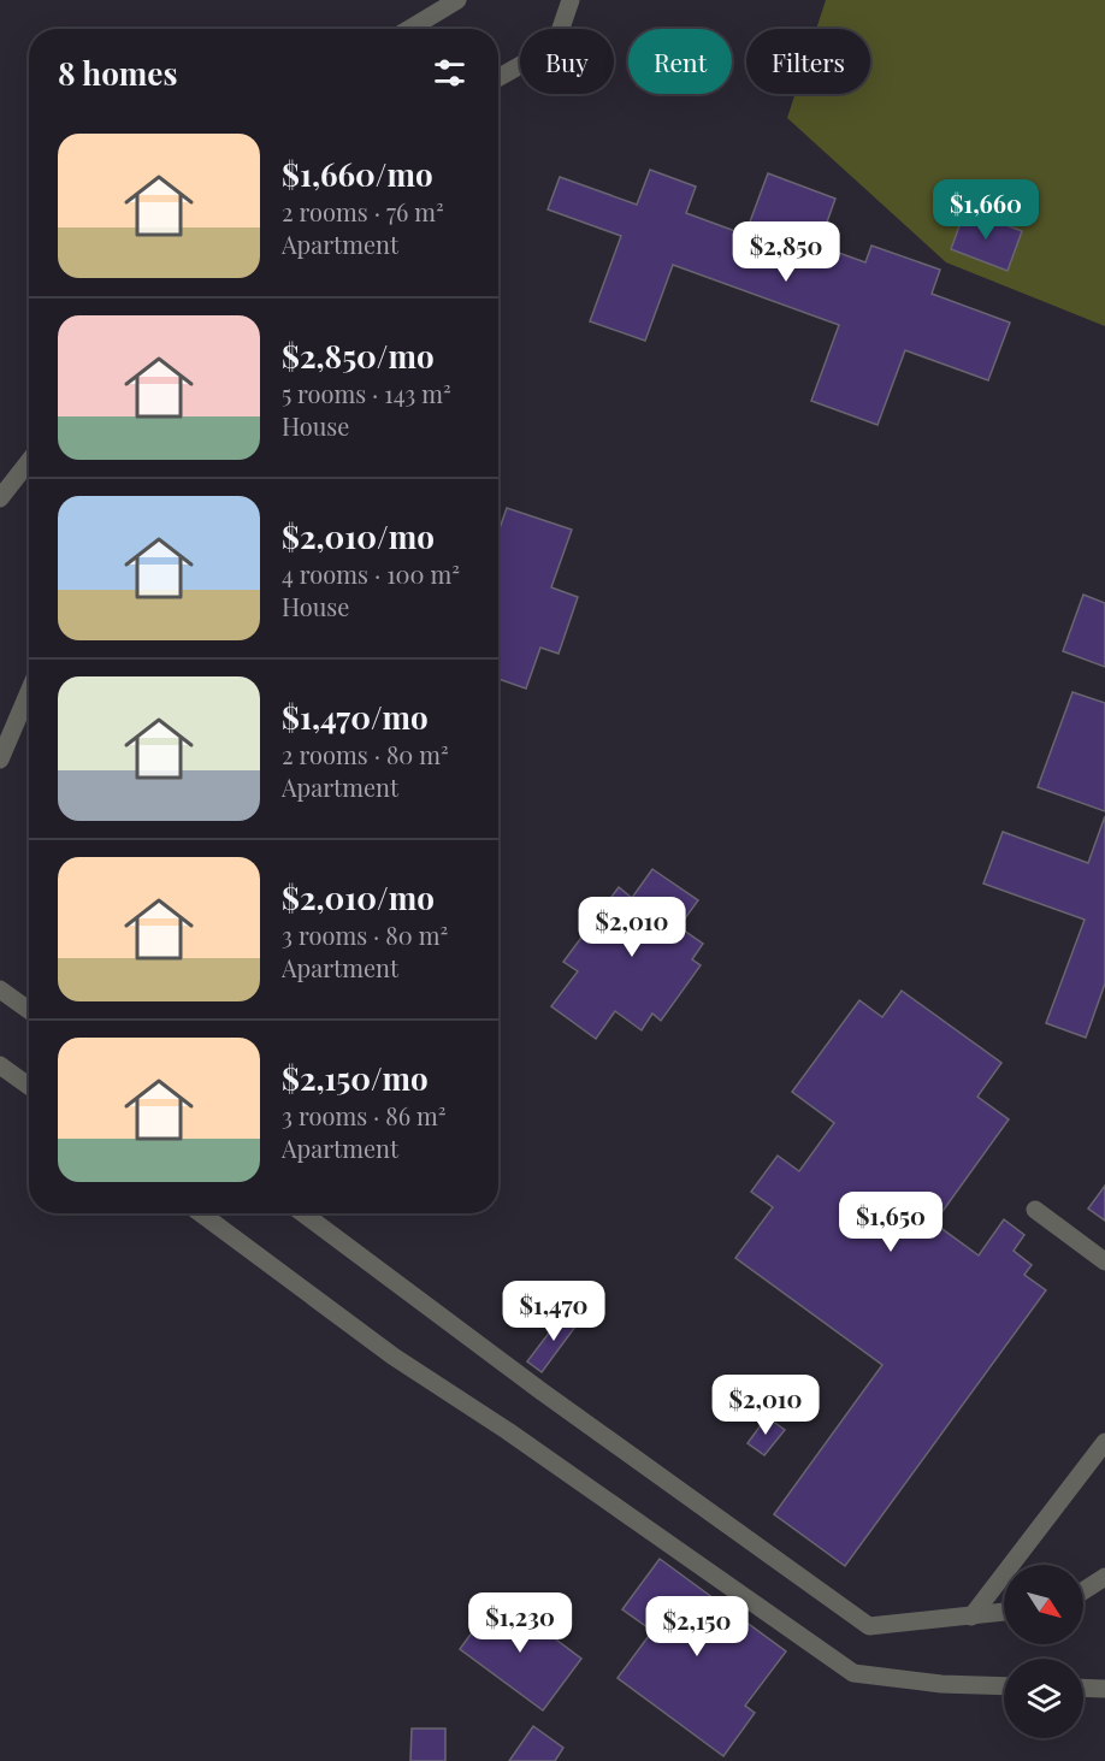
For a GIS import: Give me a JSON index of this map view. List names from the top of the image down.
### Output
{
  "north": "bottom right",
  "page": {
    "chip": ["Buy", "Rent", "Filters"],
    "heading": "8 homes",
    "list": [
      {
        "name": "$1,660/mo",
        "note": "2 rooms · 76 m² · Apartment"
      },
      {
        "name": "$2,850/mo",
        "note": "5 rooms · 143 m² · House"
      },
      {
        "name": "$2,010/mo",
        "note": "4 rooms · 100 m² · House"
      },
      {
        "name": "$1,470/mo",
        "note": "2 rooms · 80 m² · Apartment"
      },
      {
        "name": "$2,010/mo",
        "note": "3 rooms · 80 m² · Apartment"
      },
      {
        "name": "$2,150/mo",
        "note": "3 rooms · 86 m² · Apartment"
      }
    ],
    "price": [
      "$1,660",
      "$2,850",
      "$2,010",
      "$1,650",
      "$1,470",
      "$2,010",
      "$1,230",
      "$2,150"
    ]
  }
}
